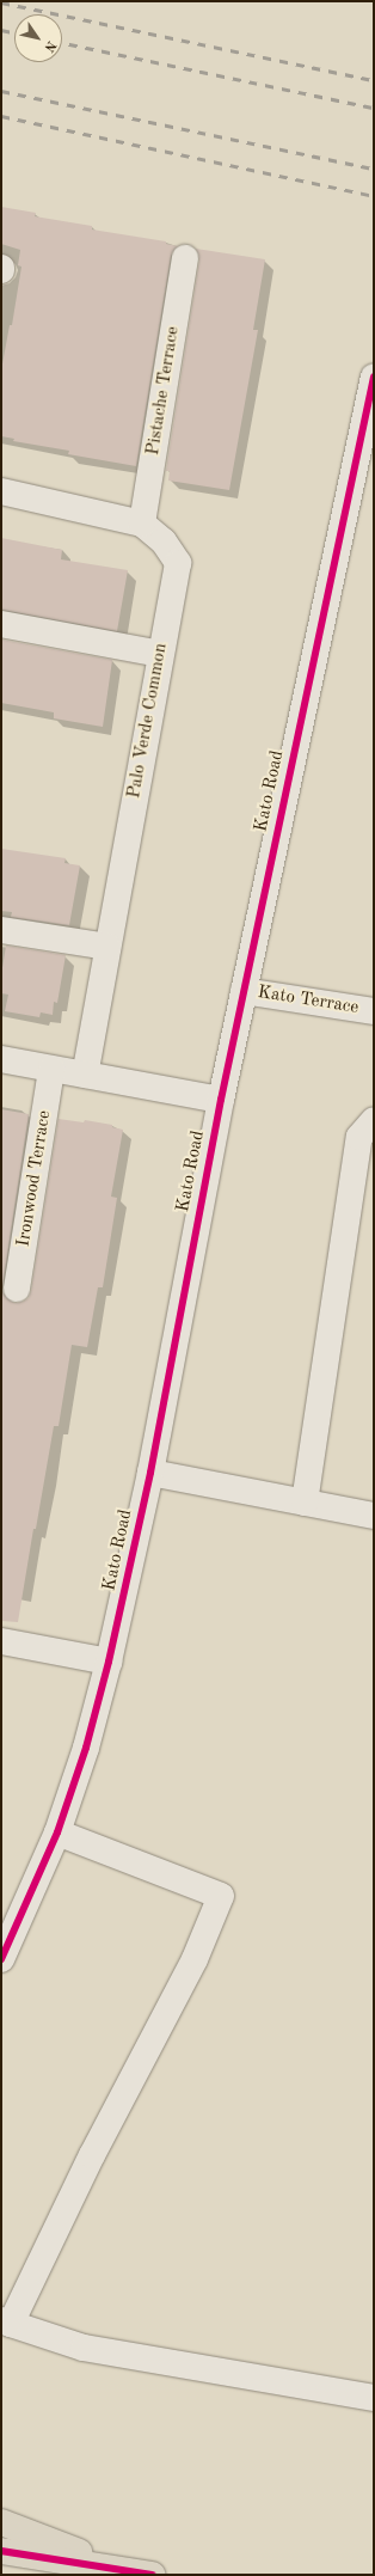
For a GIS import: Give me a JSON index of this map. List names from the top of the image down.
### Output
{
  "streets": {
    "street": [
      "Pistache Terrace",
      "Palo Verde Common",
      "Kato Road",
      "Kato Terrace",
      "Ironwood Terrace"
    ]
  },
  "crossings": [
    ["Pistache Terrace", "Palo Verde Common"],
    ["Kato Road", "Kato Terrace"]
  ],
  "north": "bottom right"
}
